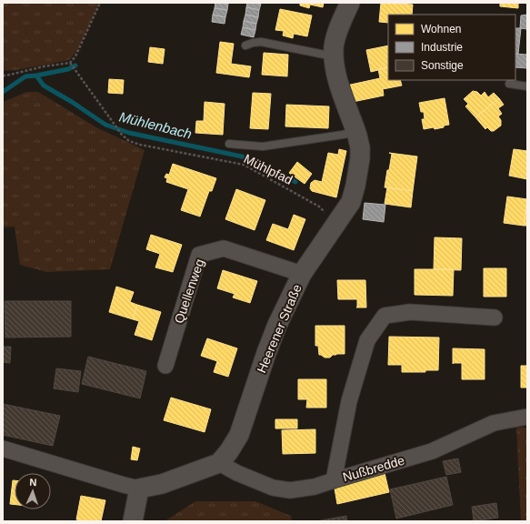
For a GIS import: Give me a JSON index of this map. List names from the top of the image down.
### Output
{
  "streets": {
    "street": ["Quellenweg", "Heerener Straße", "Nußbredde"],
    "path": ["Mühlpfad"]
  },
  "crossings": [
    ["Mühlpfad", "Heerener Straße"],
    ["Quellenweg", "Heerener Straße"],
    ["Heerener Straße", "Nußbredde"]
  ],
  "water": ["Mühlenbach"],
  "legend": ["Wohnen", "Industrie", "Sonstige"],
  "north": "top"
}
